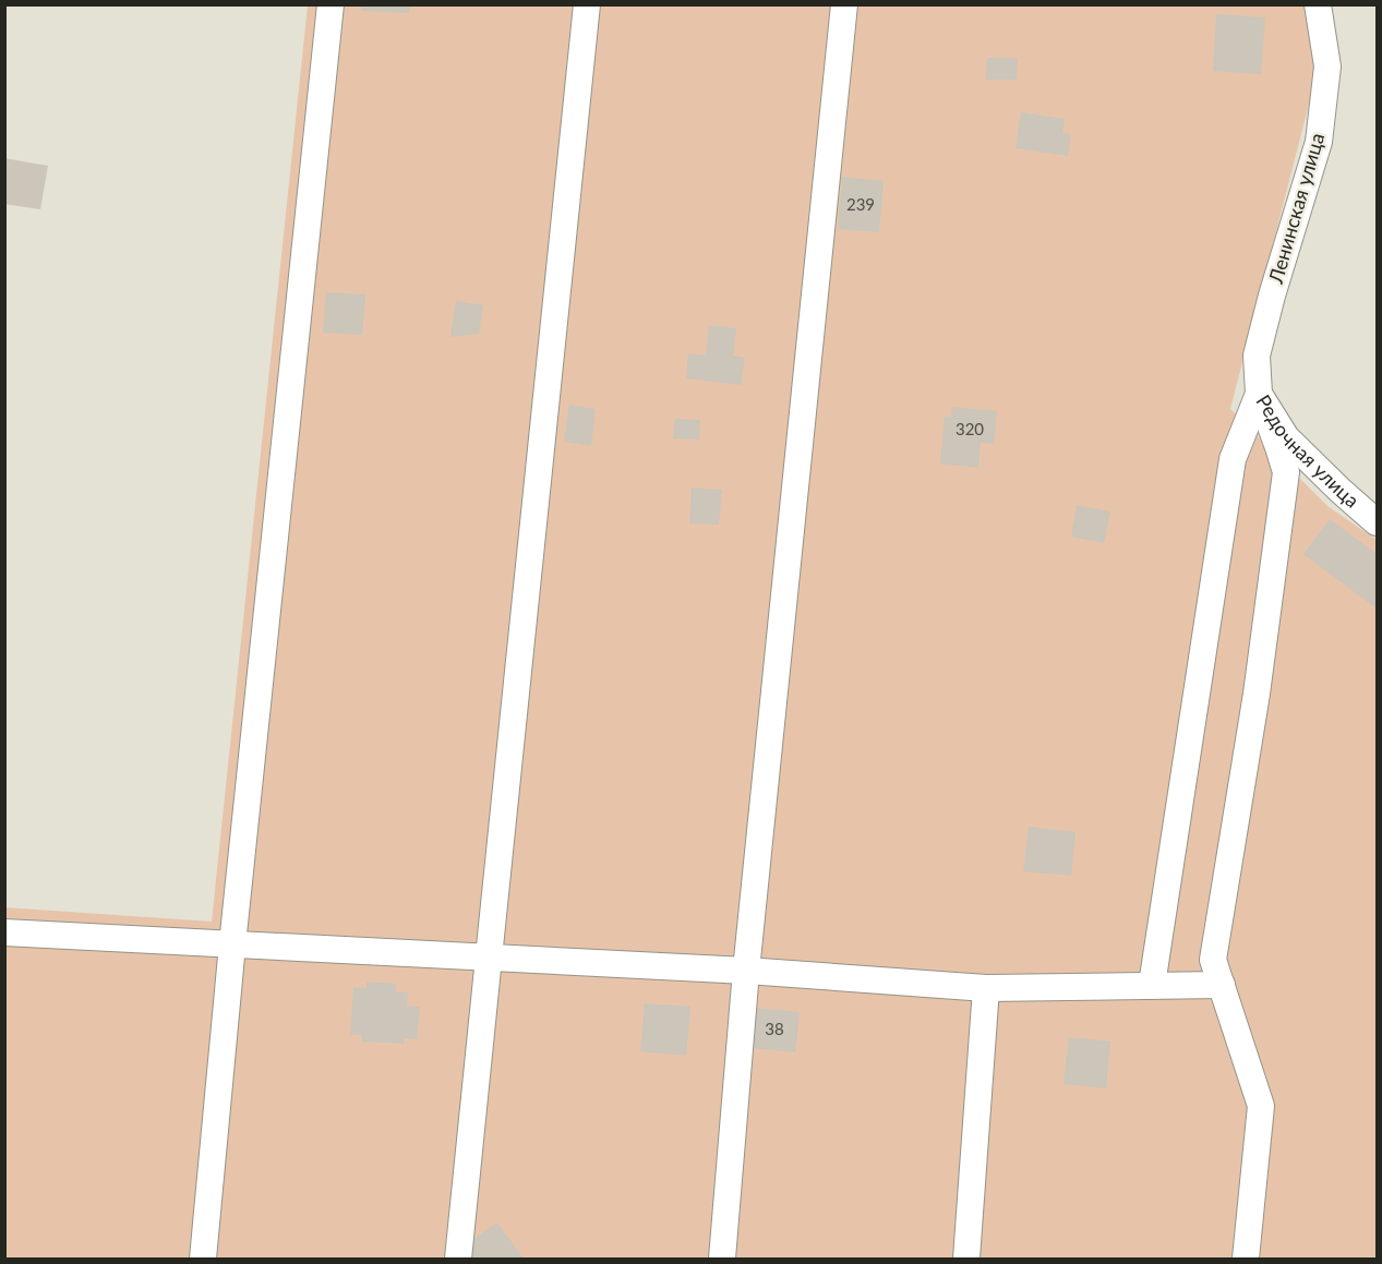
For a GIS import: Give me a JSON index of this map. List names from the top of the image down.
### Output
{
  "streets": {
    "street": ["Ленинская улица", "Редочная улица"]
  },
  "crossings": [
    ["Ленинская улица", "Редочная улица"]
  ],
  "house_numbers": ["239", "320", "38"]
}
